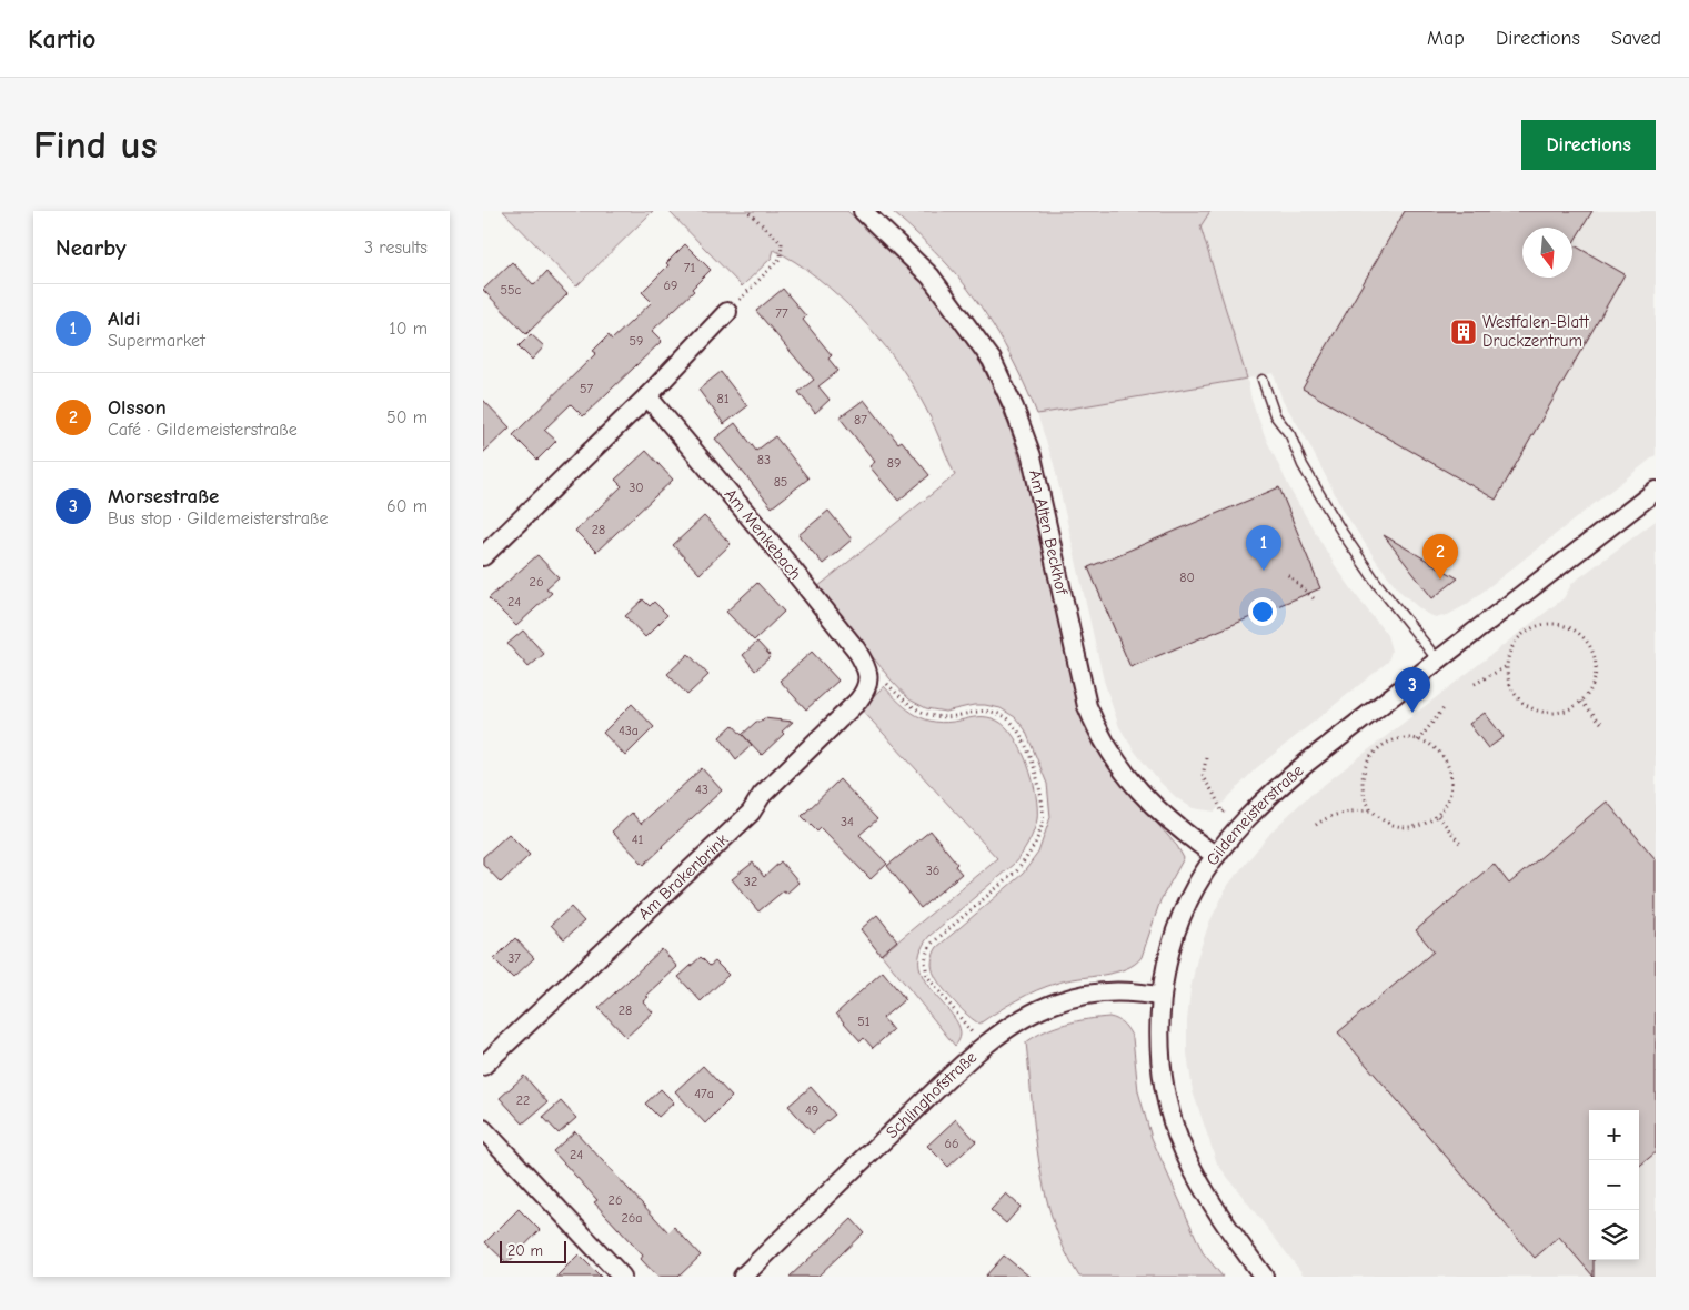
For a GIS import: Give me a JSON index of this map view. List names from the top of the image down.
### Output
{
  "streets": {
    "street": [
      "Am Alten Beckhof",
      "Am Menkebach",
      "Gildemeisterstraße",
      "Am Brakenbrink",
      "Schlinghofstraße"
    ]
  },
  "crossings": [
    ["Am Alten Beckhof", "Gildemeisterstraße"],
    ["Am Menkebach", "Am Brakenbrink"],
    ["Gildemeisterstraße", "Schlinghofstraße"]
  ],
  "places": {
    "building": ["Westfalen-Blatt Druckzentrum"]
  },
  "house_numbers": [
    "71",
    "69",
    "55c",
    "77",
    "59",
    "57",
    "81",
    "87",
    "83",
    "89",
    "85",
    "30",
    "28",
    "80",
    "26",
    "24",
    "43a",
    "43",
    "34",
    "41",
    "36",
    "32",
    "37",
    "28",
    "51",
    "47a",
    "22",
    "49",
    "66",
    "24",
    "26",
    "26a"
  ],
  "scale_bar": "20 m",
  "north": "bottom",
  "page": {
    "header": "Kartio",
    "nav": ["Map", "Directions", "Saved"],
    "buttons": "Directions",
    "title": "Find us",
    "heading": ["Nearby", "3 results"],
    "list": [
      {
        "mark": "1",
        "name": "Aldi",
        "note": "Supermarket",
        "value": "10 m"
      },
      {
        "mark": "2",
        "name": "Olsson",
        "note": "Café · Gildemeisterstraße",
        "value": "50 m"
      },
      {
        "mark": "3",
        "name": "Morsestraße",
        "note": "Bus stop · Gildemeisterstraße",
        "value": "60 m"
      }
    ],
    "pins": ["1", "2", "3"],
    "map_buttons": ["+", "−"],
    "scale": "20 m"
  }
}
